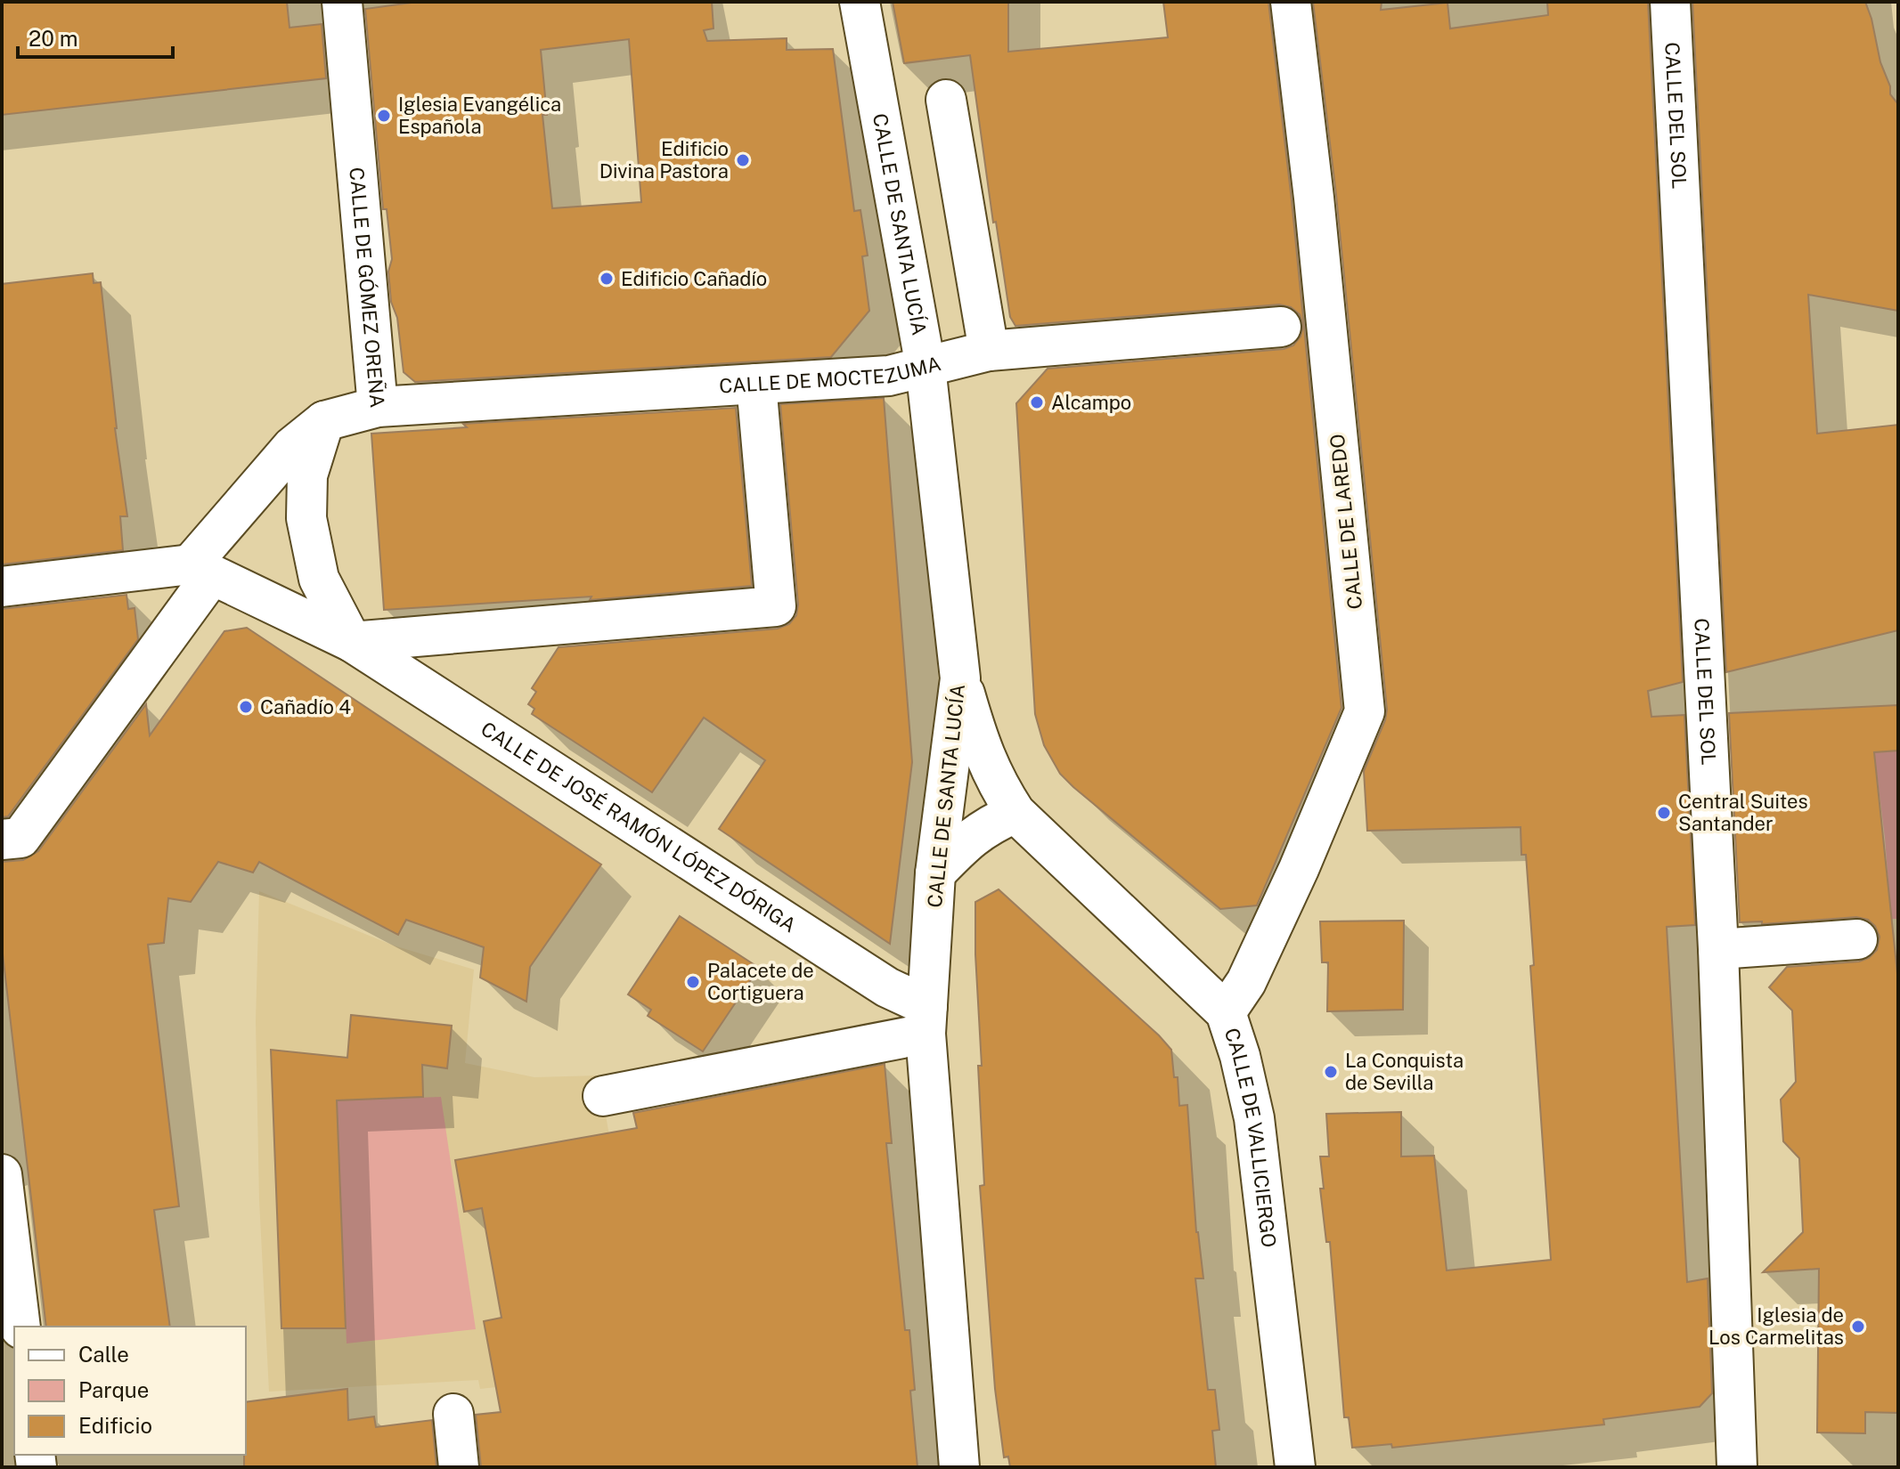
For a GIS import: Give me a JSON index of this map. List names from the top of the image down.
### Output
{
  "streets": {
    "street": [
      "CALLE DEL SOL",
      "CALLE DE SANTA LUCÍA",
      "CALLE DE GÓMEZ OREÑA",
      "CALLE DE MOCTEZUMA",
      "CALLE DE LAREDO",
      "CALLE DE JOSÉ RAMÓN LÓPEZ DÓRIGA",
      "CALLE DE VALLICIERGO"
    ]
  },
  "crossings": [
    ["CALLE DE SANTA LUCÍA", "CALLE DE MOCTEZUMA"],
    ["CALLE DE SANTA LUCÍA", "CALLE DE JOSÉ RAMÓN LÓPEZ DÓRIGA"],
    ["CALLE DE SANTA LUCÍA", "CALLE DE VALLICIERGO"],
    ["CALLE DE GÓMEZ OREÑA", "CALLE DE MOCTEZUMA"],
    ["CALLE DE GÓMEZ OREÑA", "CALLE DE JOSÉ RAMÓN LÓPEZ DÓRIGA"],
    ["CALLE DE LAREDO", "CALLE DE VALLICIERGO"]
  ],
  "places": [
    "Iglesia Evangélica Española",
    "Edificio Divina Pastora",
    "Edificio Cañadío",
    "Alcampo",
    "Cañadío 4",
    "Central Suites Santander",
    "Palacete de Cortiguera",
    "La Conquista de Sevilla",
    "Iglesia de Los Carmelitas"
  ],
  "legend": ["Calle", "Parque", "Edificio"],
  "scale_bar": "20 m"
}
